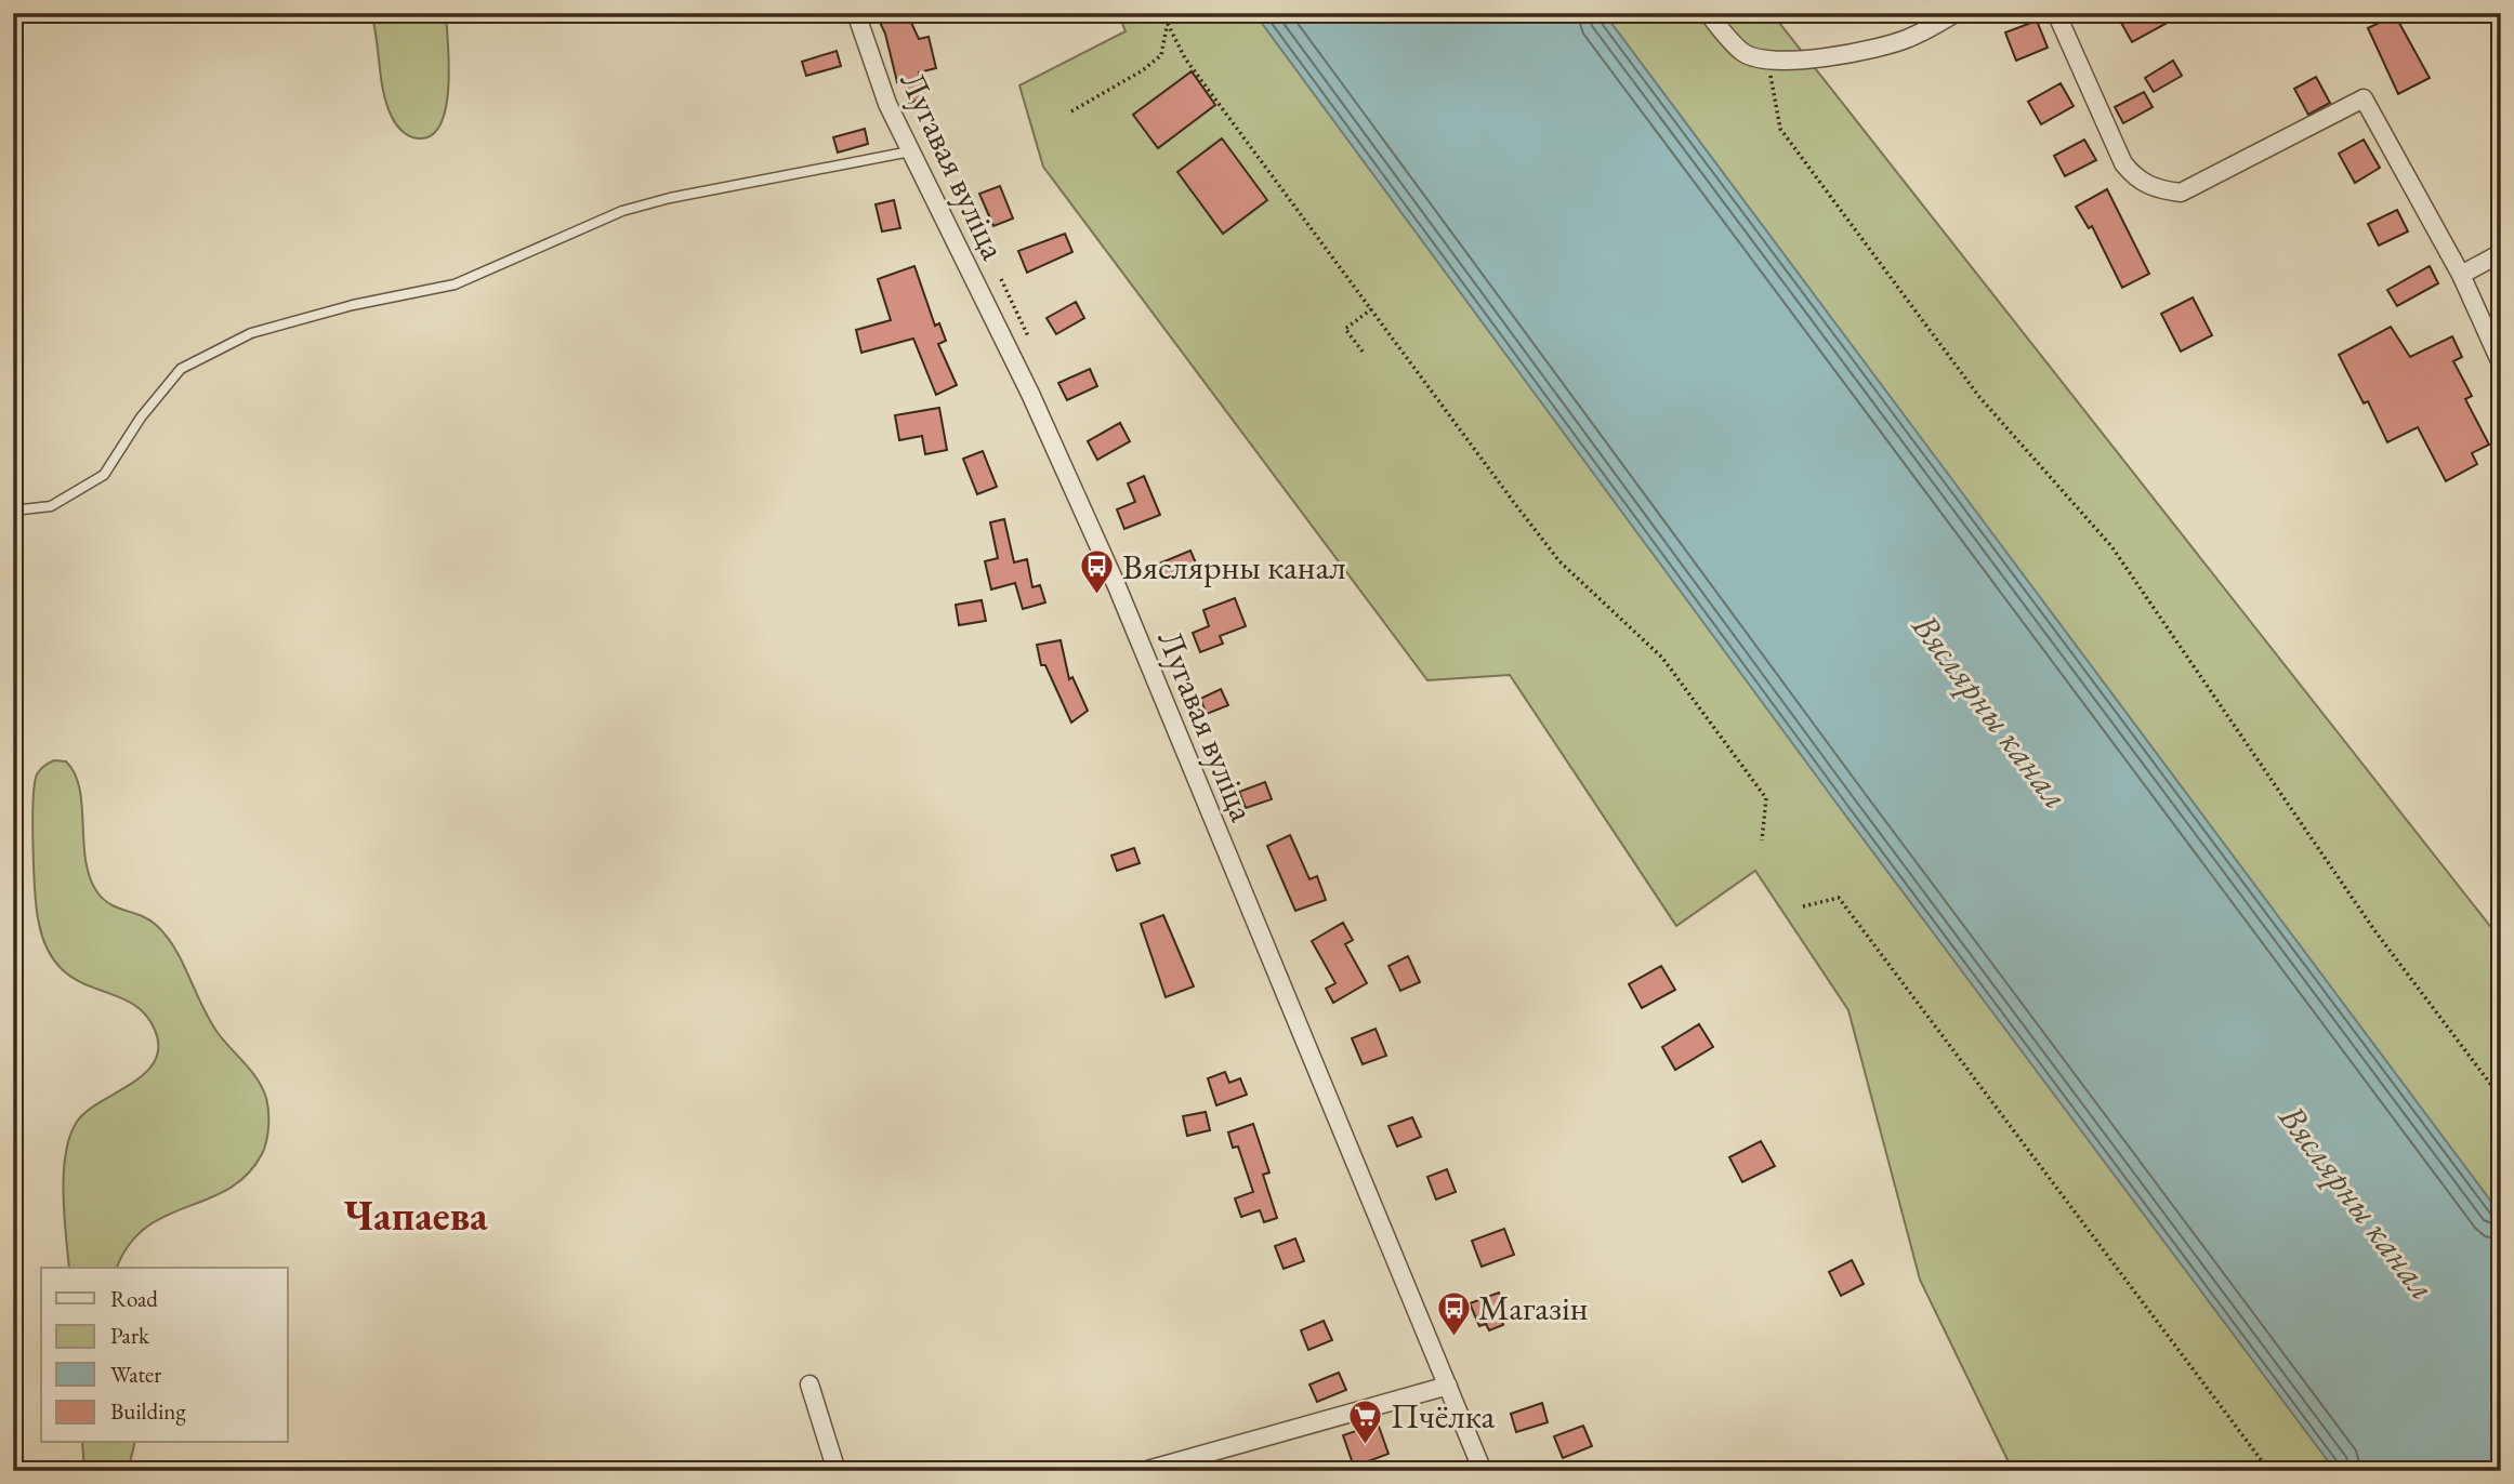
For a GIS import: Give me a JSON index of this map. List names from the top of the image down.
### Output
{
  "streets": {
    "street": ["Лугавая вуліца"]
  },
  "districts": ["Чапаева"],
  "water": ["Вяслярны канал"],
  "places": {
    "bus stop": ["Вяслярны канал", "Магазін"],
    "supermarket": ["Пчёлка"]
  },
  "legend": [
    "Road",
    "Park",
    "Water",
    "Building"
  ]
}
